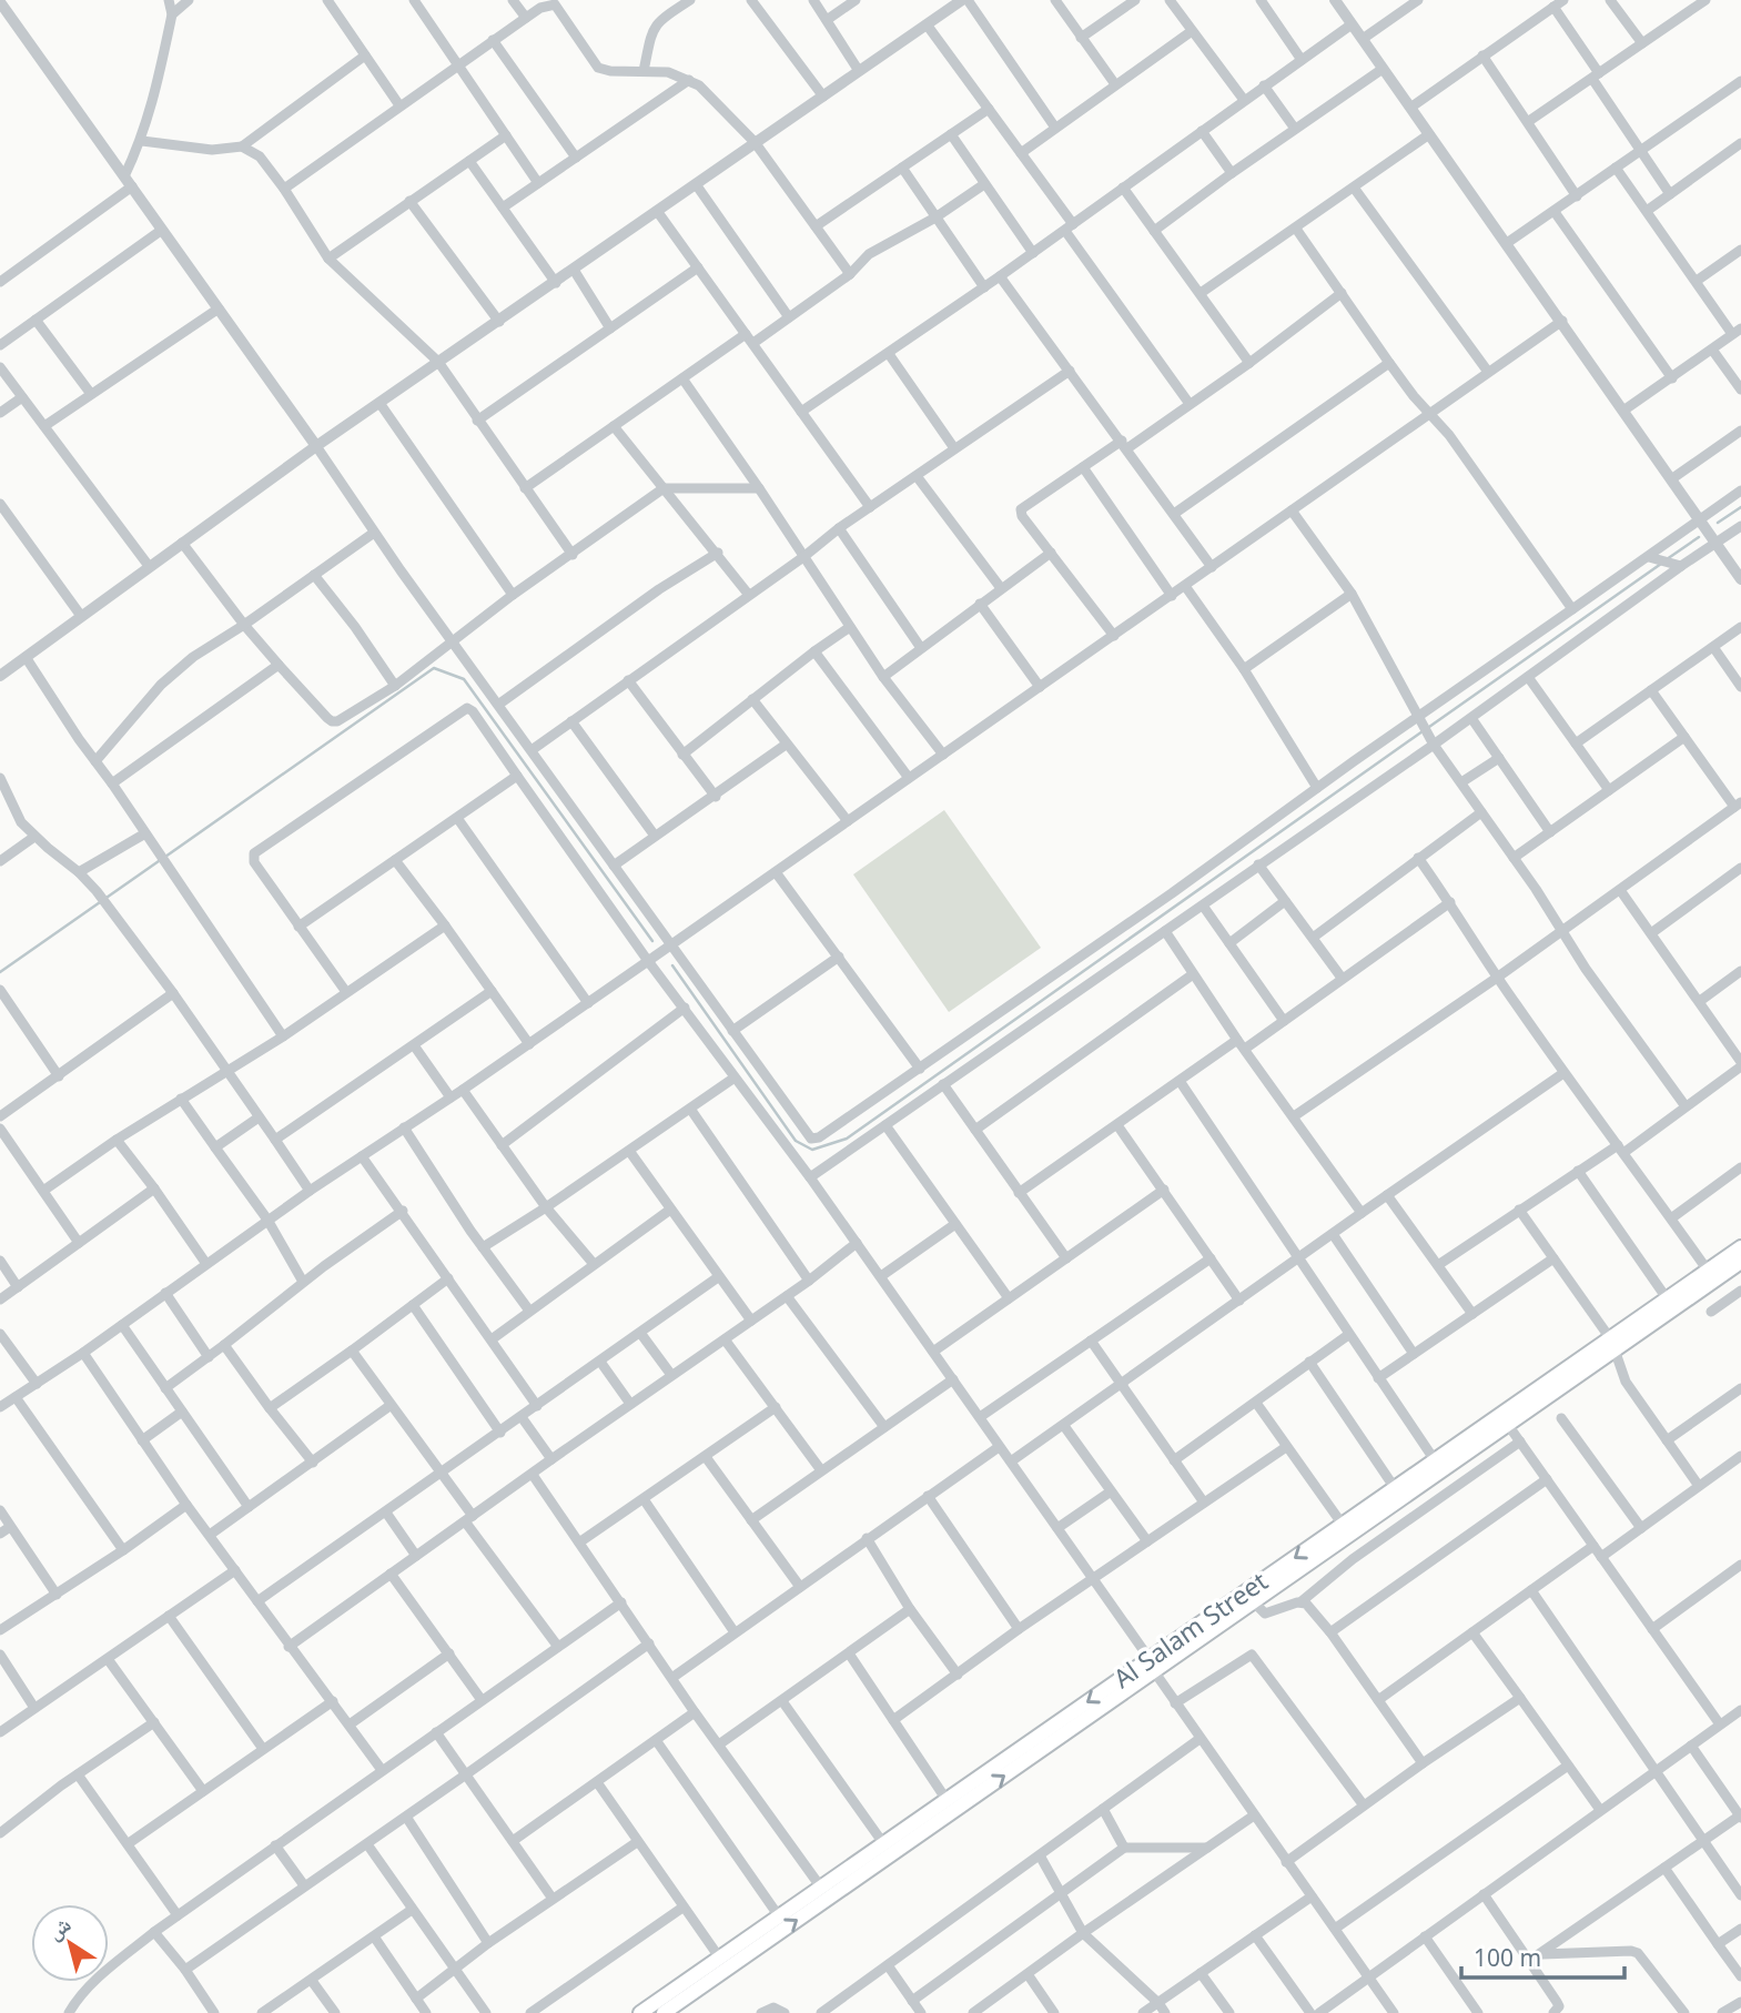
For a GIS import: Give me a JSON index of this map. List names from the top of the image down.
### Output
{
  "streets": {
    "main road": ["Al Salam Street"]
  },
  "scale_bar": "100 m",
  "north": "top left"
}
